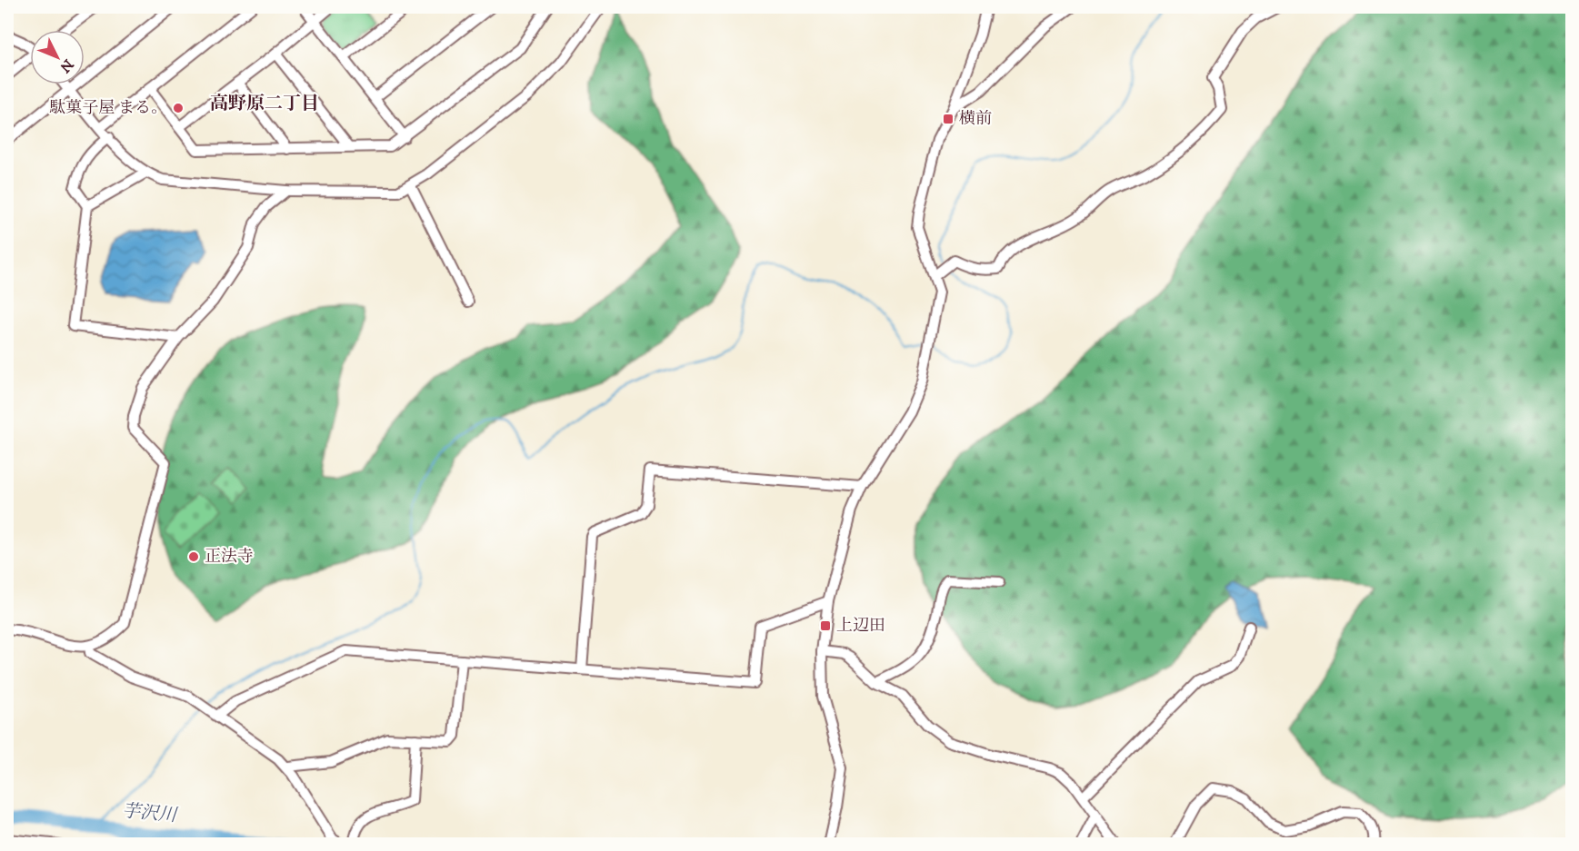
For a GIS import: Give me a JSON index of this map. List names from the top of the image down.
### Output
{
  "districts": ["高野原二丁目"],
  "water": ["芋沢川"],
  "places": {
    "other": ["駄菓子屋 まる。", "正法寺"],
    "transit": ["横前", "上辺田"]
  },
  "north": "bottom right"
}
